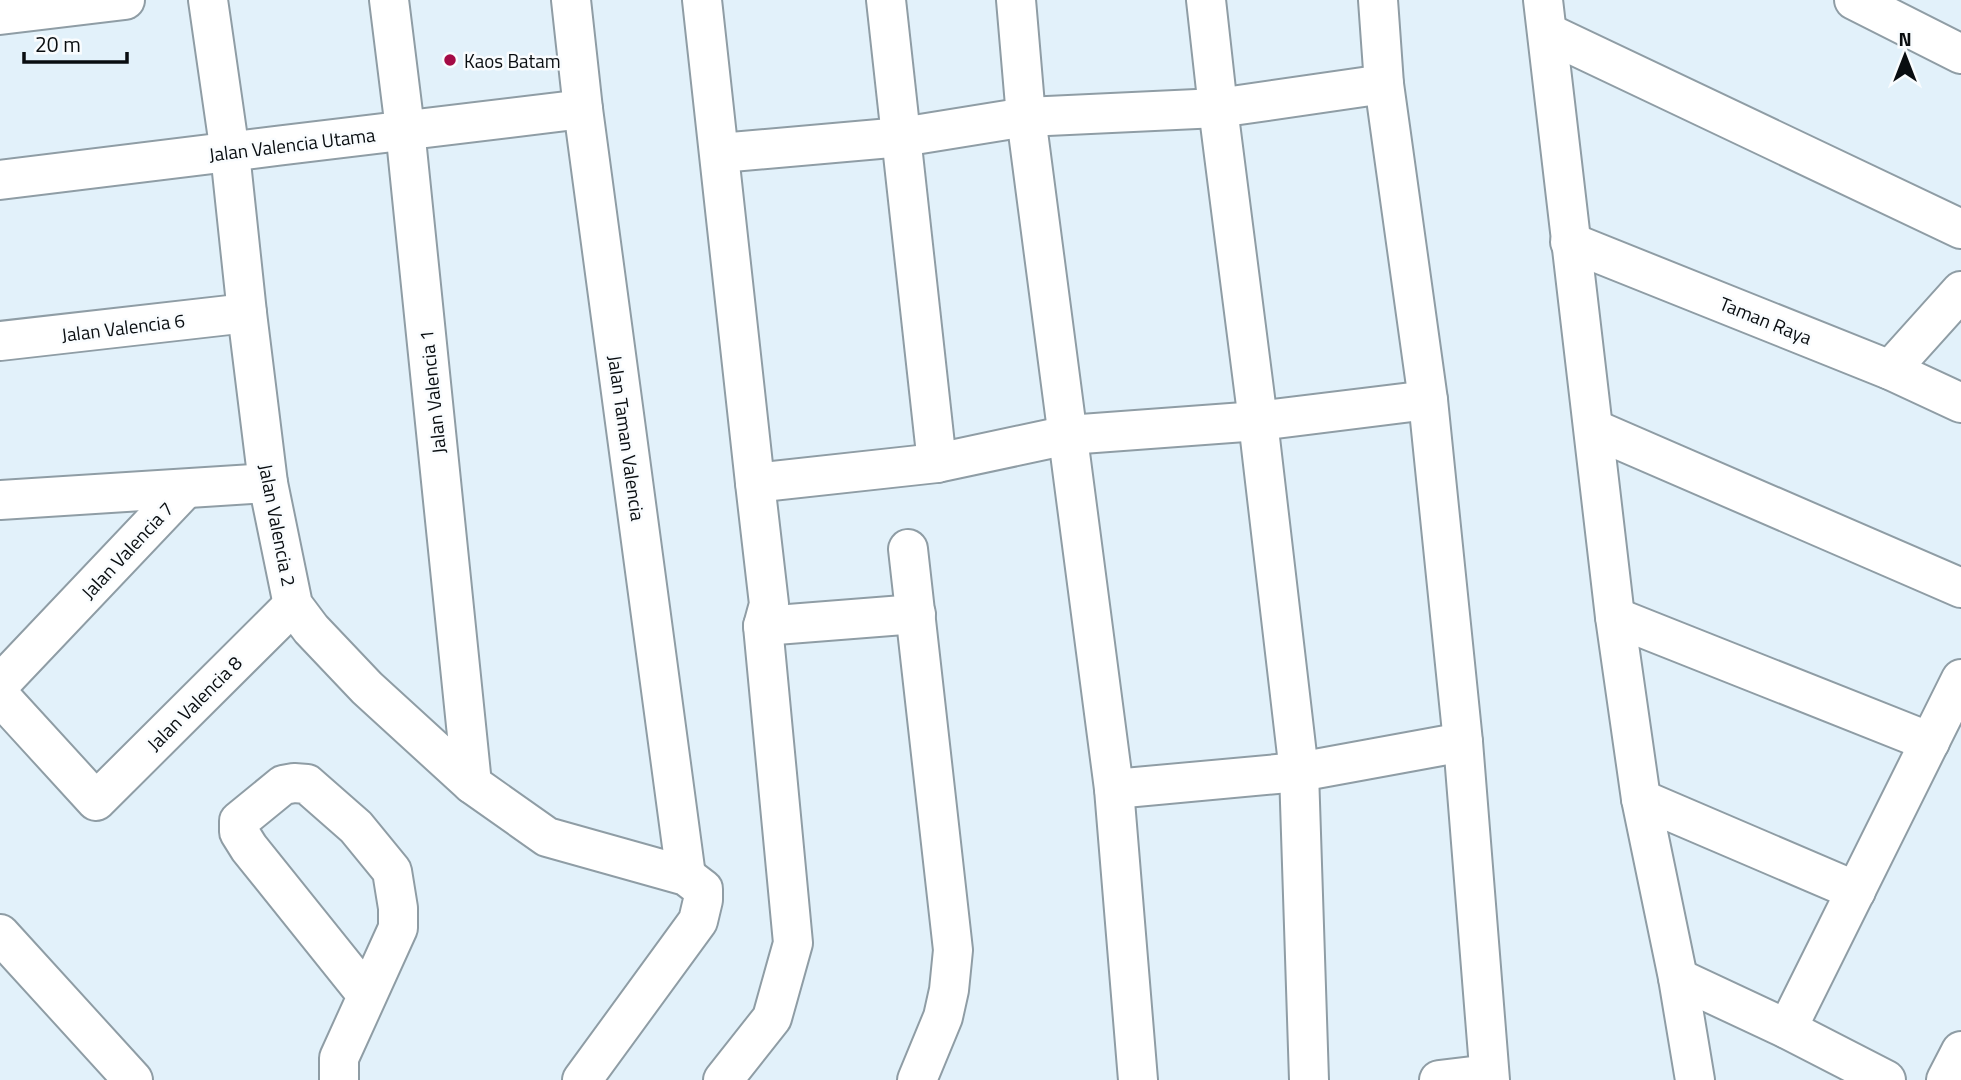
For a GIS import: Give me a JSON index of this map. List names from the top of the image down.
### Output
{
  "streets": {
    "street": [
      "Jalan Valencia Utama",
      "Taman Raya",
      "Jalan Valencia 6",
      "Jalan Valencia 1",
      "Jalan Taman Valencia",
      "Jalan Valencia 2",
      "Jalan Valencia 7",
      "Jalan Valencia 8"
    ]
  },
  "crossings": [
    ["Jalan Valencia Utama", "Jalan Valencia 1"],
    ["Jalan Valencia Utama", "Jalan Taman Valencia"],
    ["Jalan Valencia Utama", "Jalan Valencia 2"],
    ["Jalan Valencia 6", "Jalan Valencia 2"],
    ["Jalan Valencia 1", "Jalan Valencia 2"],
    ["Jalan Taman Valencia", "Jalan Valencia 2"],
    ["Jalan Valencia 2", "Jalan Valencia 8"]
  ],
  "places": ["Kaos Batam"],
  "scale_bar": "20 m",
  "north": "top"
}
